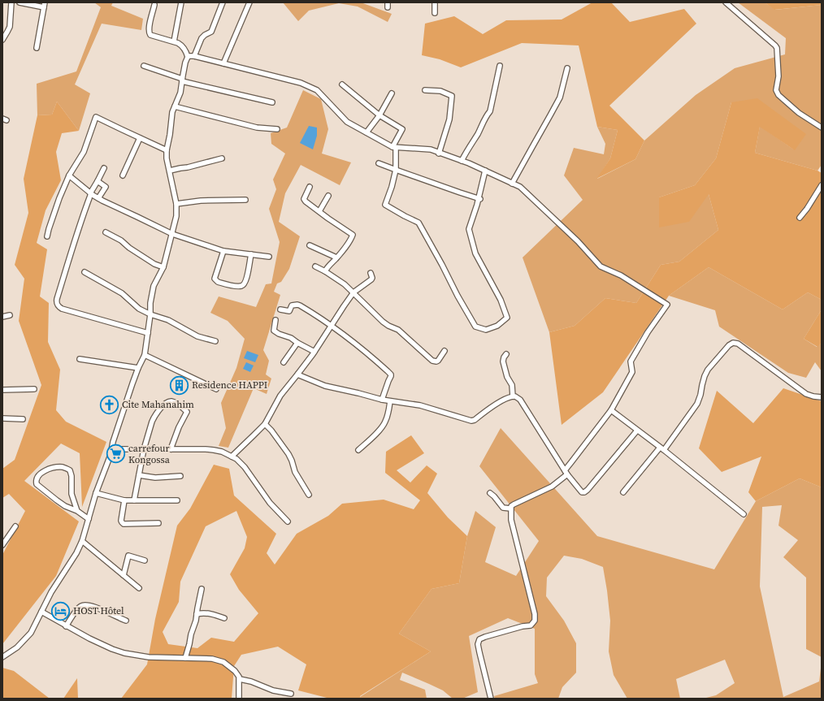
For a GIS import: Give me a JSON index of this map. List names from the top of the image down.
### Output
{
  "places": {
    "building": ["Residence HAPPI"],
    "church": ["Cite Mahanahim"],
    "supermarket": ["carrefour Kongossa"],
    "hotel": ["HOST Hôtel"]
  }
}
